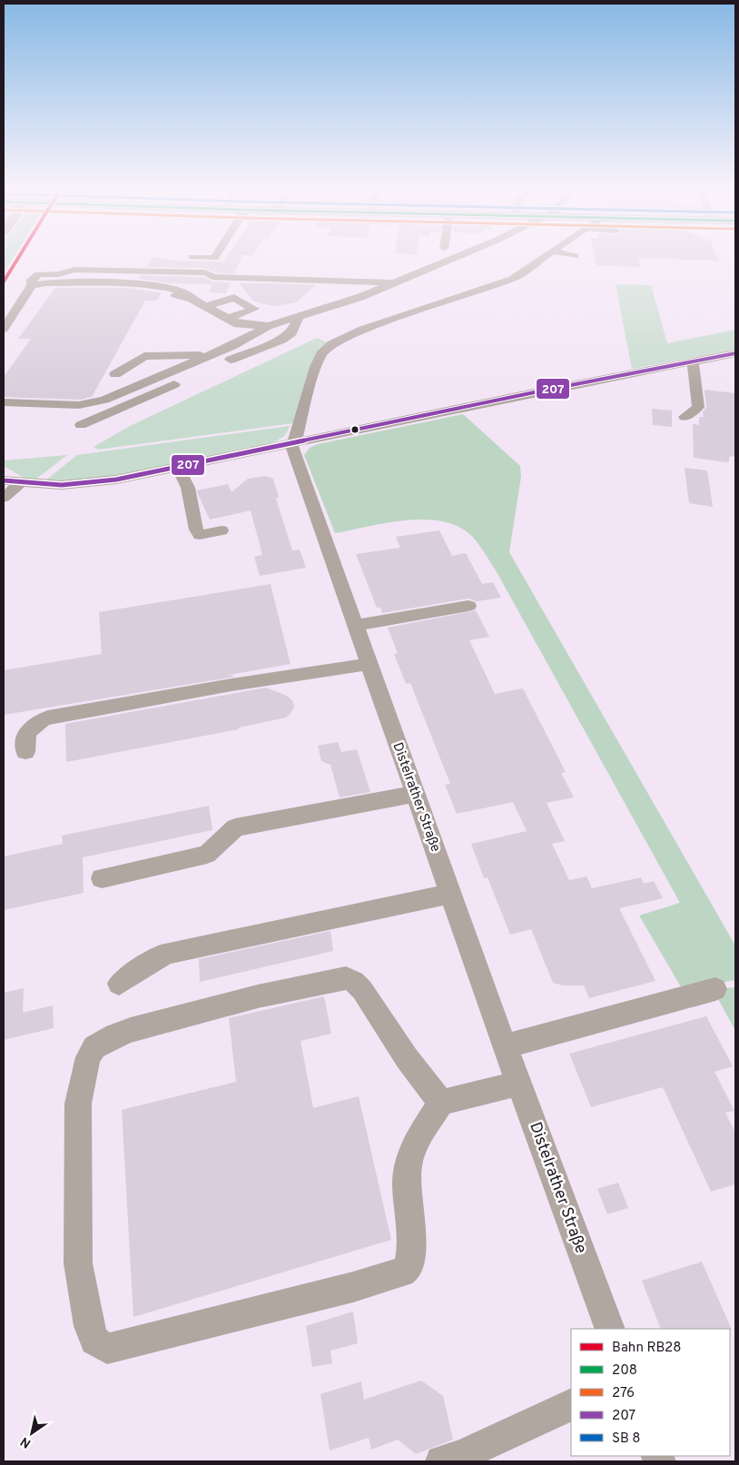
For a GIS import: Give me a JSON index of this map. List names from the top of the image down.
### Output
{
  "streets": {
    "street": ["Distelrather Straße"]
  },
  "lines": ["rail line RB28", "transit line 207"],
  "legend": [
    "Bahn RB28",
    "208",
    "276",
    "207",
    "SB 8"
  ],
  "north": "bottom left"
}
